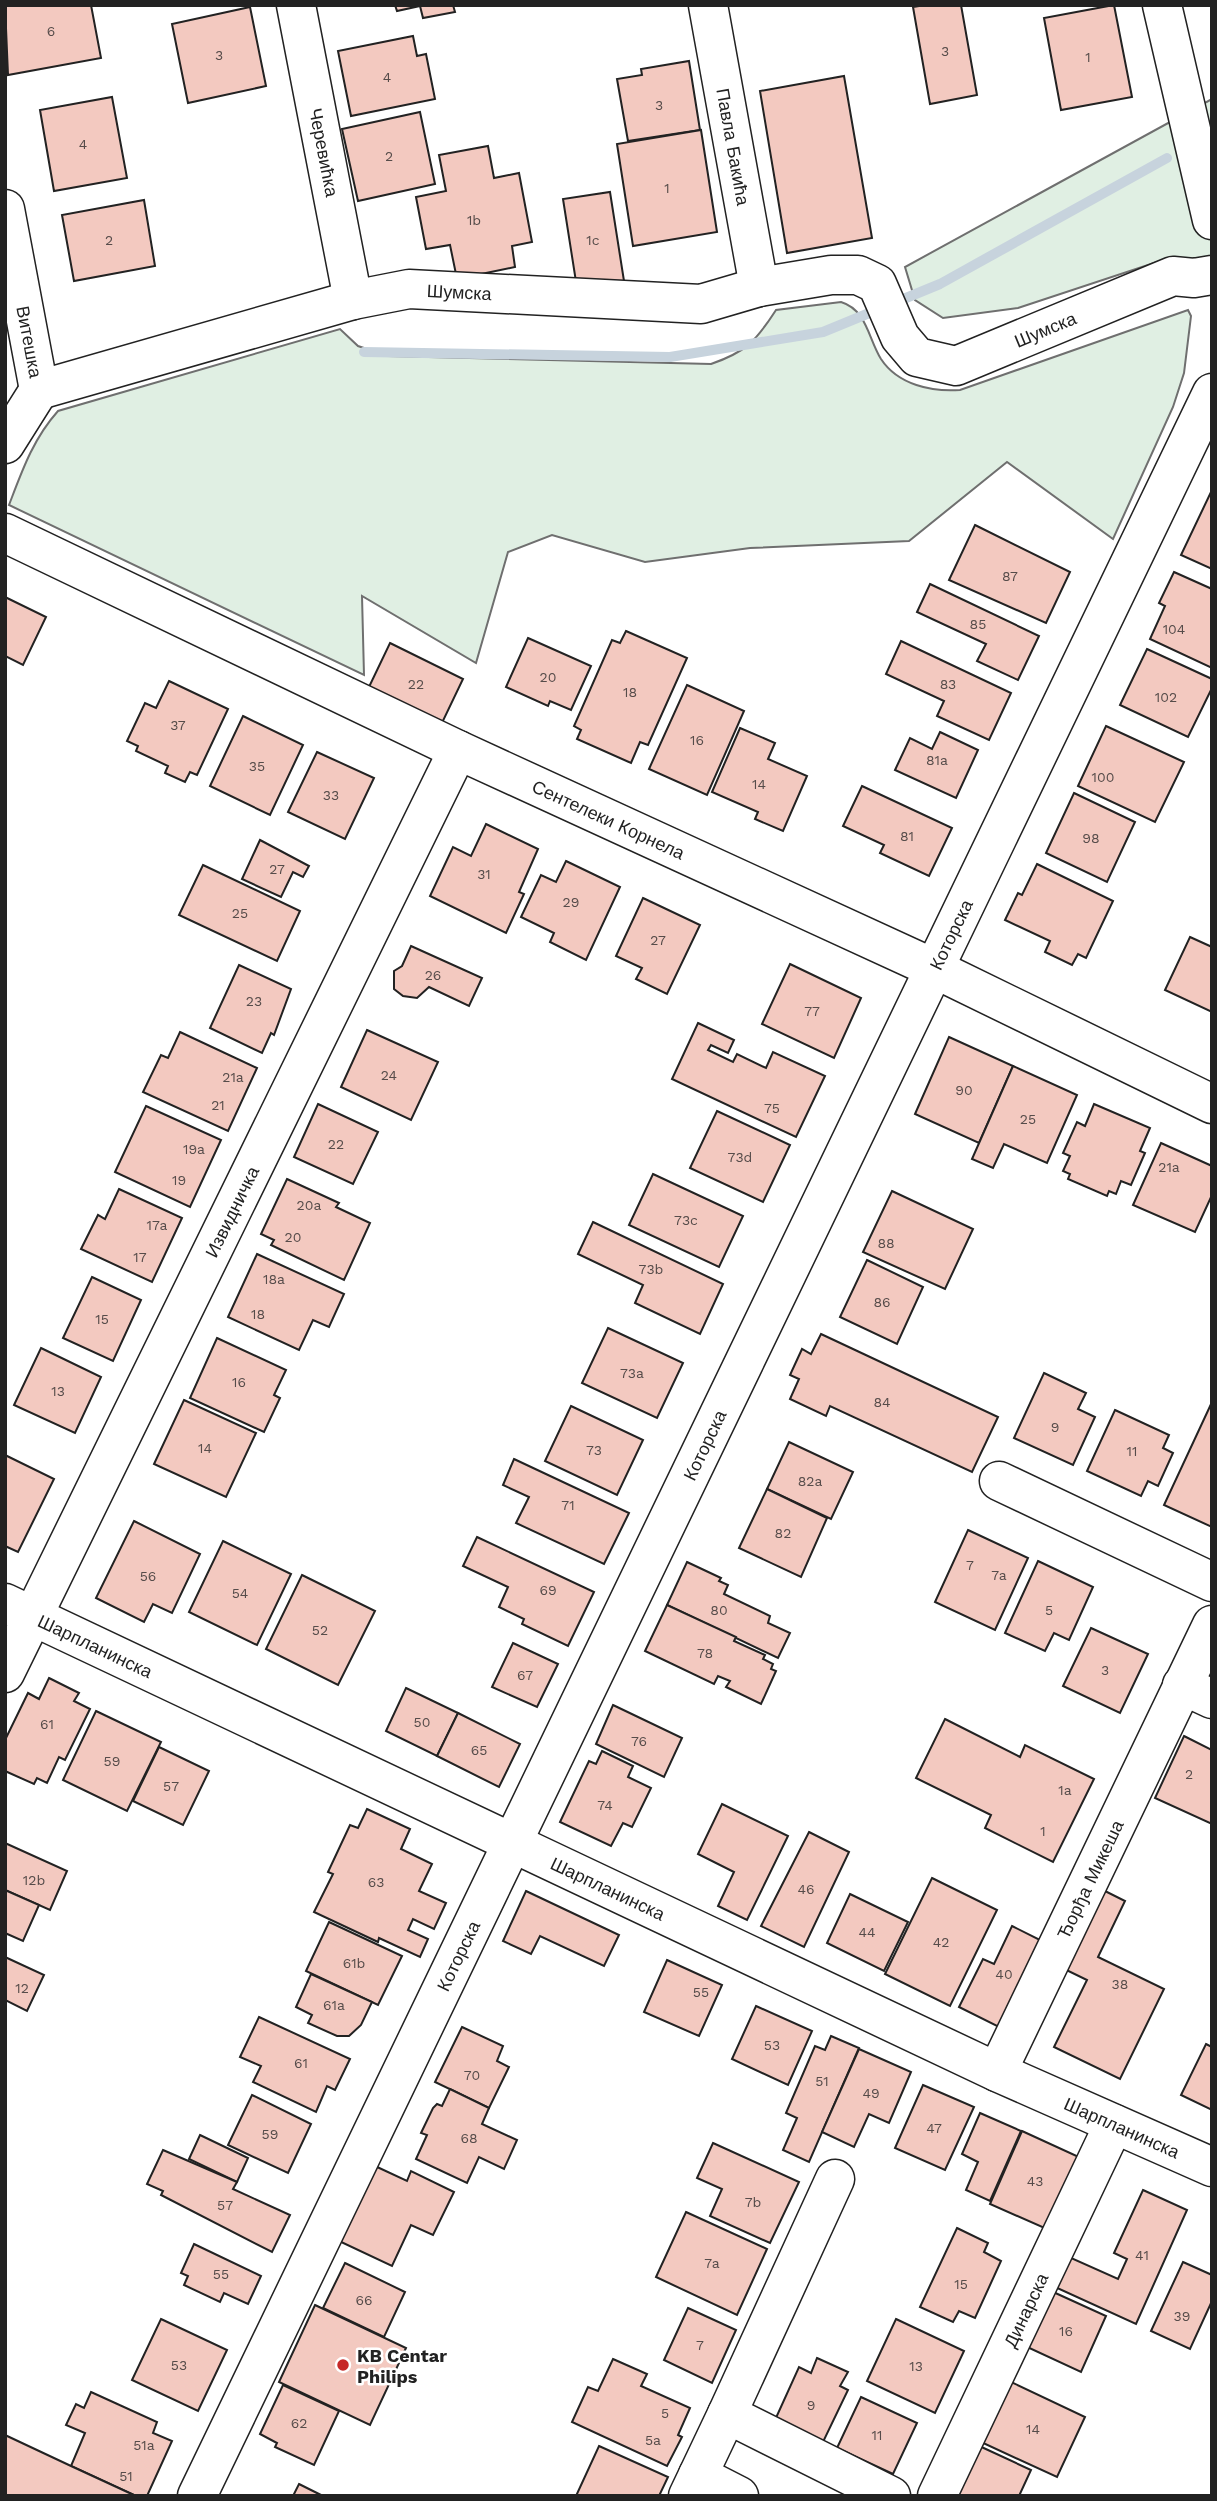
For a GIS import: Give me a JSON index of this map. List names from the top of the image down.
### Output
{
  "streets": {
    "street": [
      "Павла Бакића",
      "Черевићка",
      "Шумска",
      "Витешка",
      "Сентелеки Корнела",
      "Которска",
      "Извидничка",
      "Шарпланинска",
      "Ђорђа Микеша",
      "Динарска"
    ]
  },
  "crossings": [
    ["Павла Бакића", "Шумска"],
    ["Черевићка", "Шумска"],
    ["Шумска", "Витешка"],
    ["Сентелеки Корнела", "Которска"],
    ["Сентелеки Корнела", "Извидничка"],
    ["Которска", "Шарпланинска"],
    ["Извидничка", "Шарпланинска"],
    ["Шарпланинска", "Ђорђа Микеша"],
    ["Шарпланинска", "Динарска"]
  ],
  "places": ["KB Centar Philips"],
  "house_numbers": [
    "6",
    "3",
    "3",
    "1",
    "4",
    "3",
    "4",
    "2",
    "1",
    "1b",
    "2",
    "1c",
    "87",
    "85",
    "104",
    "20",
    "22",
    "83",
    "18",
    "102",
    "37",
    "16",
    "81a",
    "35",
    "100",
    "14",
    "33",
    "81",
    "98",
    "27",
    "31",
    "29",
    "25",
    "27",
    "26",
    "23",
    "77",
    "24",
    "21a",
    "90",
    "21",
    "75",
    "25",
    "22",
    "19a",
    "73d",
    "21a",
    "19",
    "20a",
    "73c",
    "17a",
    "20",
    "88",
    "17",
    "73b",
    "18a",
    "86",
    "18",
    "15",
    "73a",
    "16",
    "13",
    "84",
    "9",
    "14",
    "73",
    "11",
    "82a",
    "71",
    "82",
    "7",
    "7a",
    "56",
    "69",
    "54",
    "80",
    "5",
    "52",
    "78",
    "3",
    "67",
    "50",
    "61",
    "76",
    "65",
    "59",
    "2",
    "57",
    "1a",
    "74",
    "1",
    "12b",
    "63",
    "46",
    "44",
    "42",
    "61b",
    "40",
    "38",
    "12",
    "55",
    "61a",
    "53",
    "61",
    "70",
    "51",
    "49",
    "47",
    "59",
    "68",
    "43",
    "7b",
    "57",
    "41",
    "7a",
    "55",
    "15",
    "66",
    "39",
    "16",
    "7",
    "53",
    "13",
    "9",
    "5",
    "62",
    "14",
    "11",
    "5a",
    "51a",
    "51"
  ]
}
